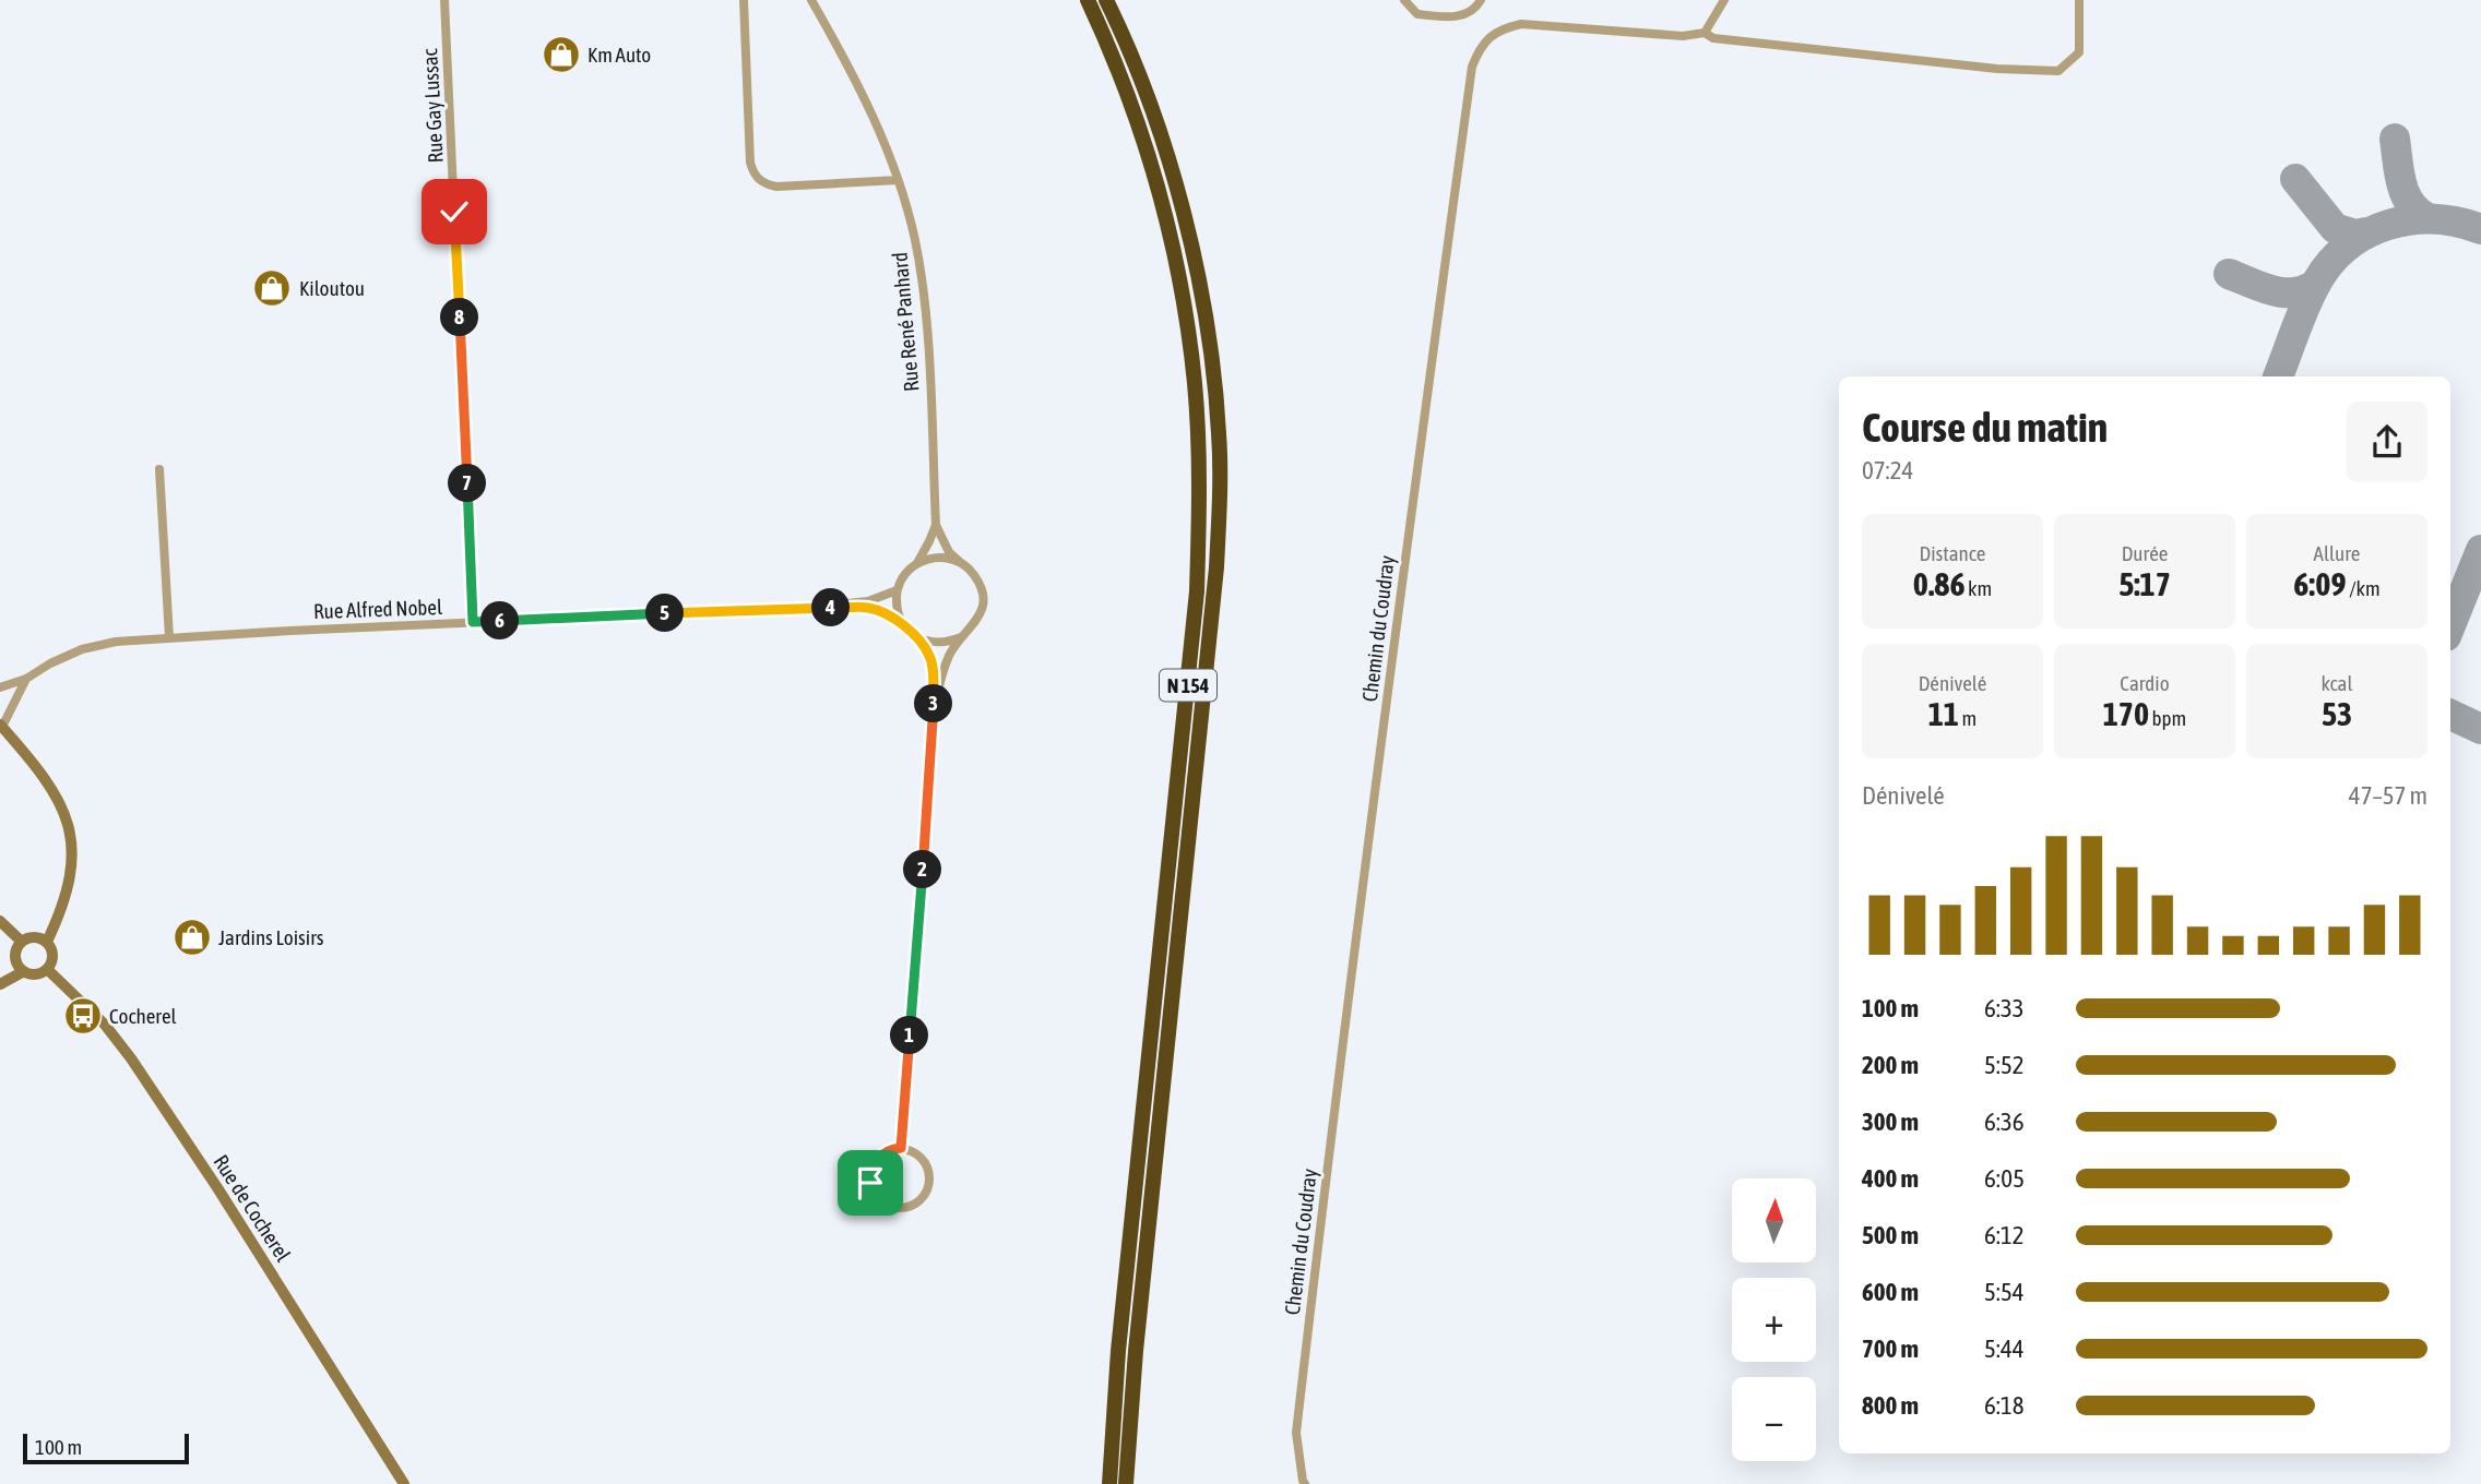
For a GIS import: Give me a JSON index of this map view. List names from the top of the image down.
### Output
{
  "streets": {
    "highway": ["N 154"],
    "street": [
      "Rue Gay Lussac",
      "Rue René Panhard",
      "Rue Alfred Nobel",
      "Chemin du Coudray",
      "Rue de Cocherel"
    ]
  },
  "crossings": [
    ["Rue Gay Lussac", "Rue Alfred Nobel"],
    ["Rue René Panhard", "Rue Alfred Nobel"]
  ],
  "places": {
    "shop": ["Km Auto", "Kiloutou", "Jardins Loisirs"],
    "bus stop": ["Cocherel"]
  },
  "scale_bar": "100 m",
  "north": "top",
  "page": {
    "pins": [
      "8",
      "7",
      "4",
      "5",
      "6",
      "3",
      "2",
      "1"
    ],
    "heading": ["Course du matin", "07:24"],
    "stats": [
      ["Distance", "0.86 km"],
      ["Durée", "5:17"],
      ["Allure", "6:09 /km"],
      ["Dénivelé", "11 m"],
      ["Cardio", "170 bpm"],
      ["kcal", "53"]
    ],
    "chart": ["Dénivelé", "47–57 m"],
    "list": [
      {
        "name": "100 m",
        "note": "6:33"
      },
      {
        "name": "200 m",
        "note": "5:52"
      },
      {
        "name": "300 m",
        "note": "6:36"
      },
      {
        "name": "400 m",
        "note": "6:05"
      },
      {
        "name": "500 m",
        "note": "6:12"
      },
      {
        "name": "600 m",
        "note": "5:54"
      },
      {
        "name": "700 m",
        "note": "5:44"
      },
      {
        "name": "800 m",
        "note": "6:18"
      }
    ],
    "map_buttons": ["+", "−"],
    "scale": "100 m"
  }
}
